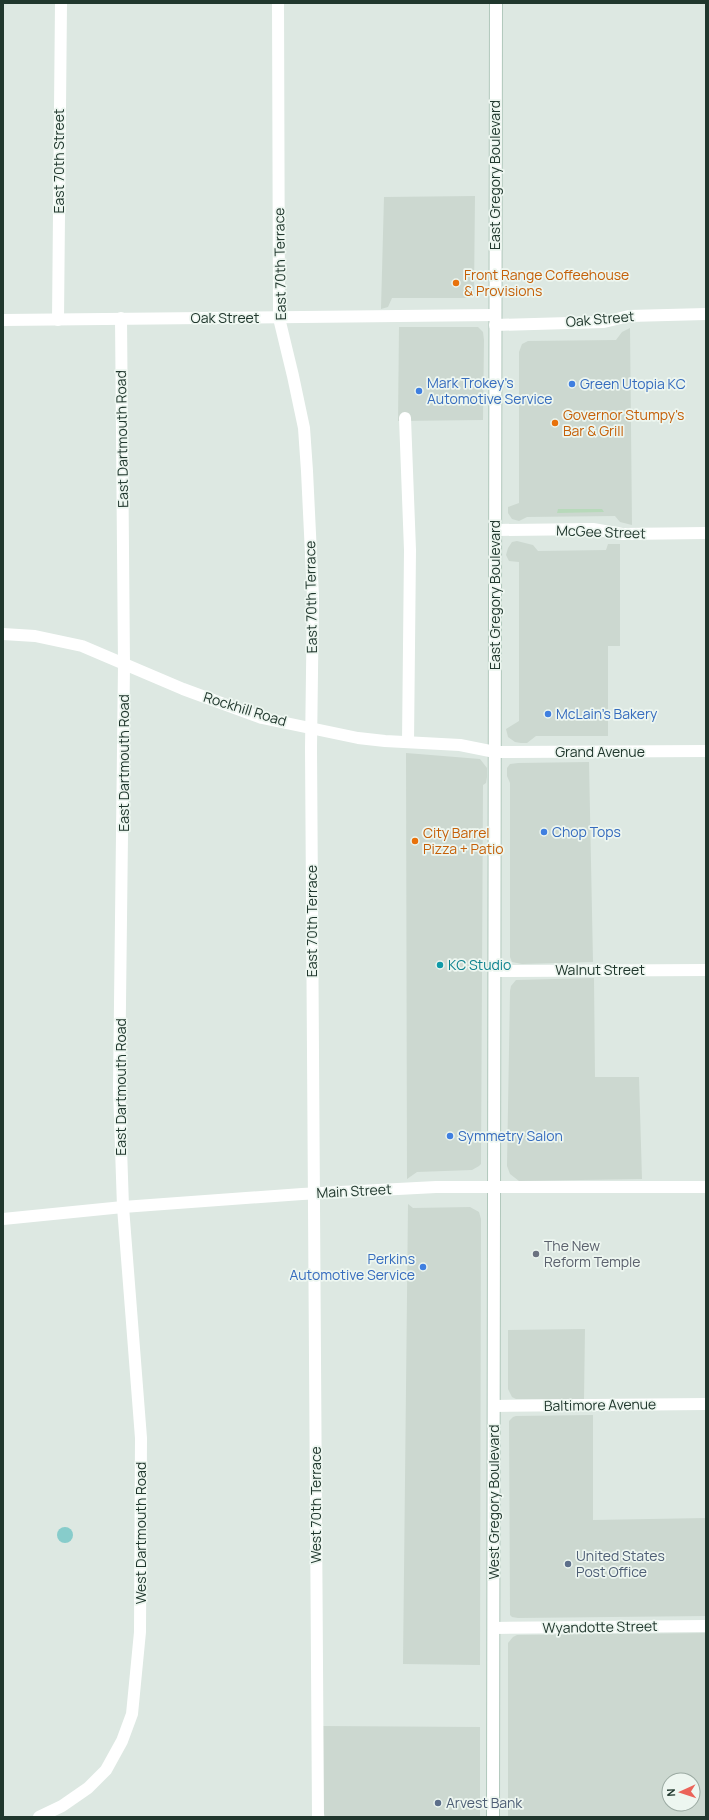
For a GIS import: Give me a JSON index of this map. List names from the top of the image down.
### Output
{
  "streets": {
    "street": [
      "East 70th Street",
      "East Gregory Boulevard",
      "East 70th Terrace",
      "Oak Street",
      "East Dartmouth Road",
      "McGee Street",
      "Rockhill Road",
      "Grand Avenue",
      "Walnut Street",
      "Main Street",
      "Baltimore Avenue",
      "West Gregory Boulevard",
      "West 70th Terrace",
      "West Dartmouth Road",
      "Wyandotte Street"
    ]
  },
  "crossings": [
    ["East 70th Street", "Oak Street"],
    ["East Gregory Boulevard", "Oak Street"],
    ["East Gregory Boulevard", "McGee Street"],
    ["East Gregory Boulevard", "Rockhill Road"],
    ["East Gregory Boulevard", "Grand Avenue"],
    ["East Gregory Boulevard", "Walnut Street"],
    ["East Gregory Boulevard", "Main Street"],
    ["East Gregory Boulevard", "West Gregory Boulevard"],
    ["East 70th Terrace", "Oak Street"],
    ["East 70th Terrace", "Rockhill Road"],
    ["East 70th Terrace", "Main Street"],
    ["East 70th Terrace", "West 70th Terrace"],
    ["Oak Street", "East Dartmouth Road"],
    ["East Dartmouth Road", "Rockhill Road"],
    ["East Dartmouth Road", "Main Street"],
    ["East Dartmouth Road", "West Dartmouth Road"],
    ["Rockhill Road", "Grand Avenue"],
    ["Main Street", "West Gregory Boulevard"],
    ["Main Street", "West 70th Terrace"],
    ["Main Street", "West Dartmouth Road"],
    ["Baltimore Avenue", "West Gregory Boulevard"],
    ["West Gregory Boulevard", "Wyandotte Street"]
  ],
  "places": [
    "Front Range Coffeehouse & Provisions",
    "Green Utopia KC",
    "Mark Trokey's Automotive Service",
    "Governor Stumpy's Bar & Grill",
    "McLain's Bakery",
    "Chop Tops",
    "City Barrel Pizza + Patio",
    "KC Studio",
    "Symmetry Salon",
    "The New Reform Temple",
    "Perkins Automotive Service",
    "United States Post Office",
    "Arvest Bank"
  ],
  "north": "left"
}
